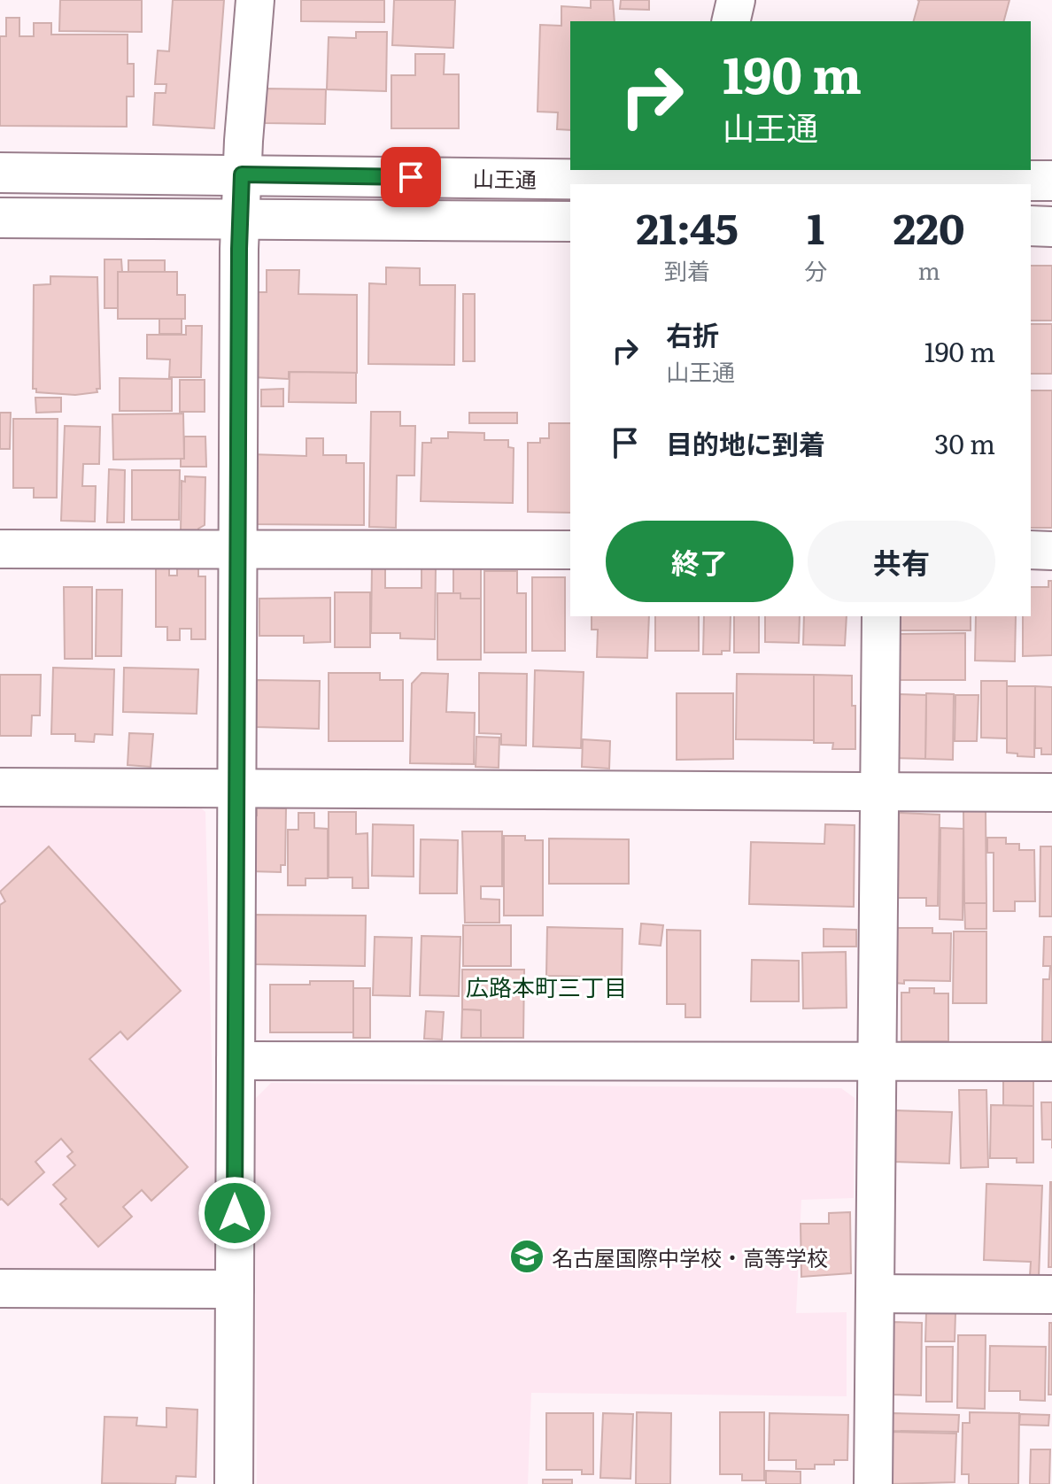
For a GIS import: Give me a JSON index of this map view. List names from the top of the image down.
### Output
{
  "streets": {
    "main road": ["山王通"]
  },
  "districts": ["広路本町三丁目"],
  "places": {
    "school or university": ["名古屋国際中学校・高等学校"]
  },
  "page": {
    "turn": ["190 m", "山王通"],
    "eta": [
      "21:45",
      "到着",
      "1",
      "分",
      "220",
      "m"
    ],
    "list": [
      {
        "name": "右折",
        "note": "山王通",
        "value": "190 m"
      },
      {
        "name": "目的地に到着",
        "value": "30 m"
      }
    ],
    "buttons": ["終了", "共有"]
  }
}
